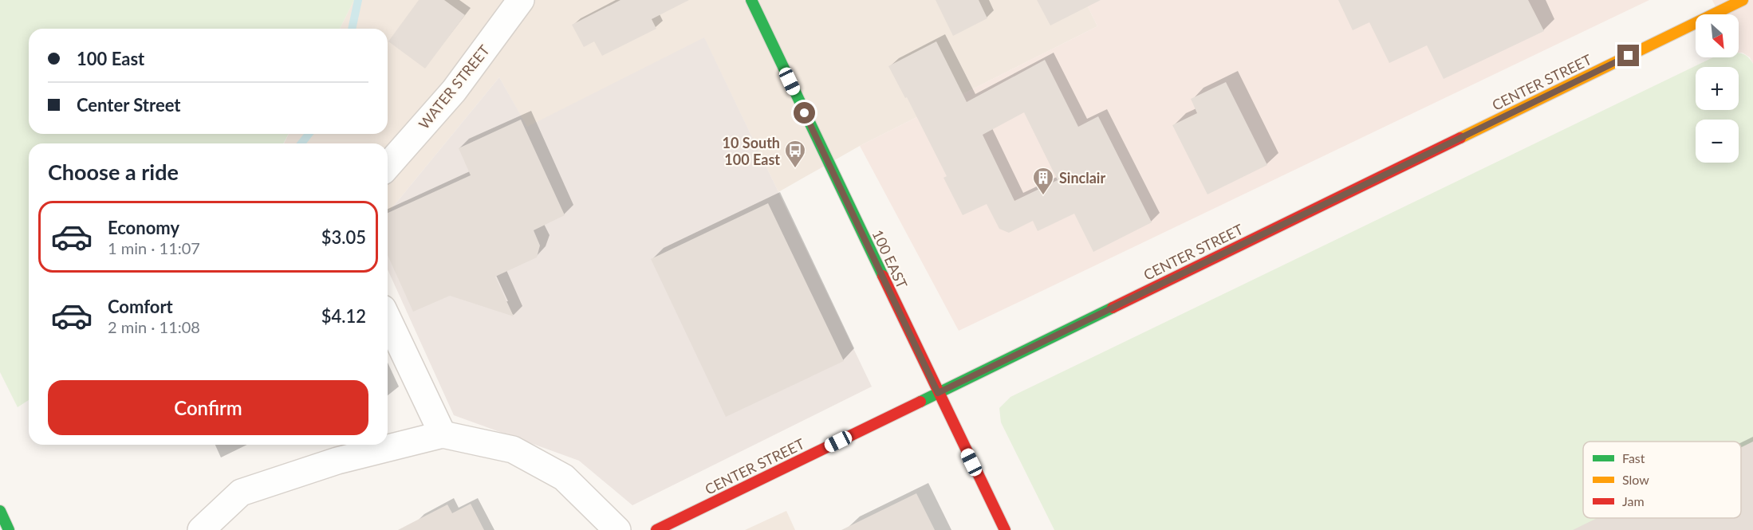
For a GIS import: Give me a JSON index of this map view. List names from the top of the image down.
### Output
{
  "streets": {
    "main road": ["CENTER STREET", "100 EAST"],
    "street": ["WATER STREET"]
  },
  "crossings": [
    ["CENTER STREET", "100 EAST"]
  ],
  "places": {
    "bus stop": ["10 South 100 East"],
    "building": ["Sinclair"]
  },
  "legend": ["Fast", "Slow", "Jam"],
  "north": "bottom right",
  "page": {
    "map_buttons": ["+", "−"],
    "banner": ["100 East", "Center Street"],
    "heading": "Choose a ride",
    "list": [
      {
        "name": "Economy",
        "note": "1 min · 11:07",
        "value": "$3.05"
      },
      {
        "name": "Comfort",
        "note": "2 min · 11:08",
        "value": "$4.12"
      }
    ],
    "buttons": "Confirm"
  }
}
